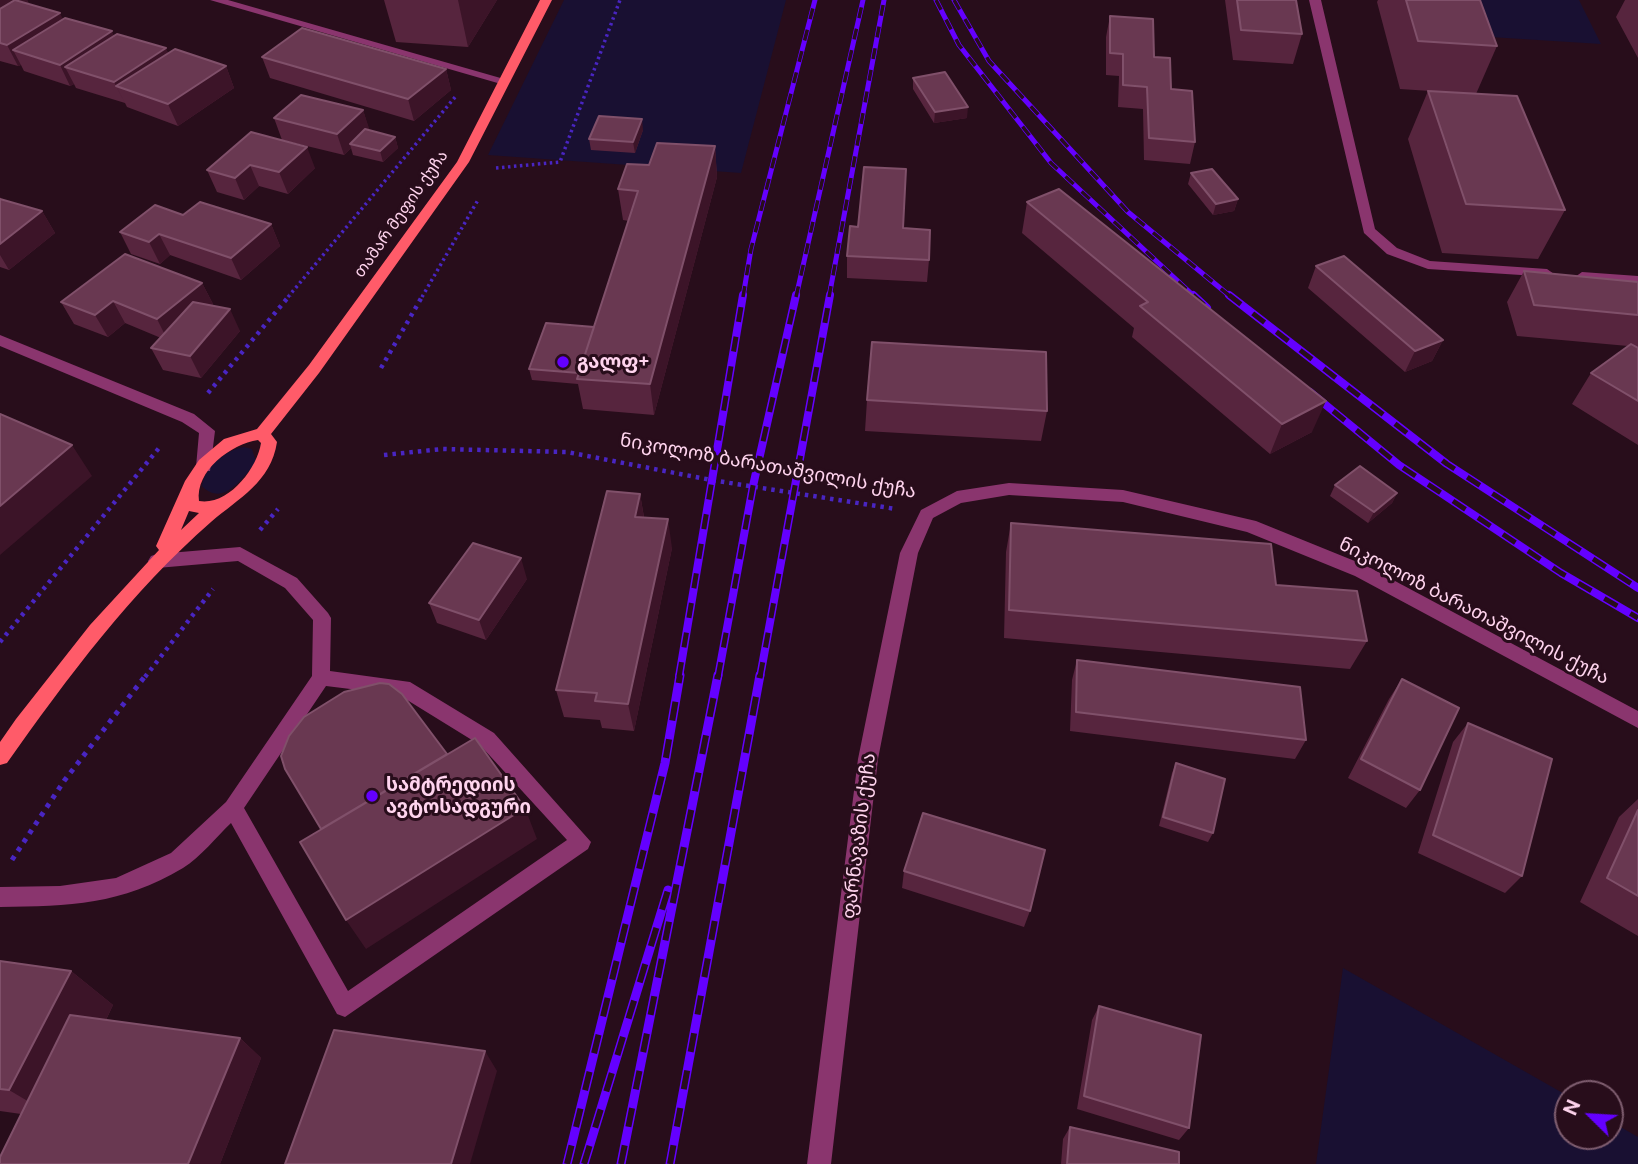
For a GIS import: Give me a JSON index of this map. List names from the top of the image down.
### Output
{
  "streets": {
    "main road": ["თამარ მეფის ქუჩა"],
    "street": ["ნიკოლოზ ბარათაშვილის ქუჩა", "ფარნავაზის ქუჩა"]
  },
  "crossings": [
    ["ნიკოლოზ ბარათაშვილის ქუჩა", "ფარნავაზის ქუჩა"]
  ],
  "places": ["გალფ+", "სამტრედიის ავტოსადგური"],
  "north": "top left"
}
